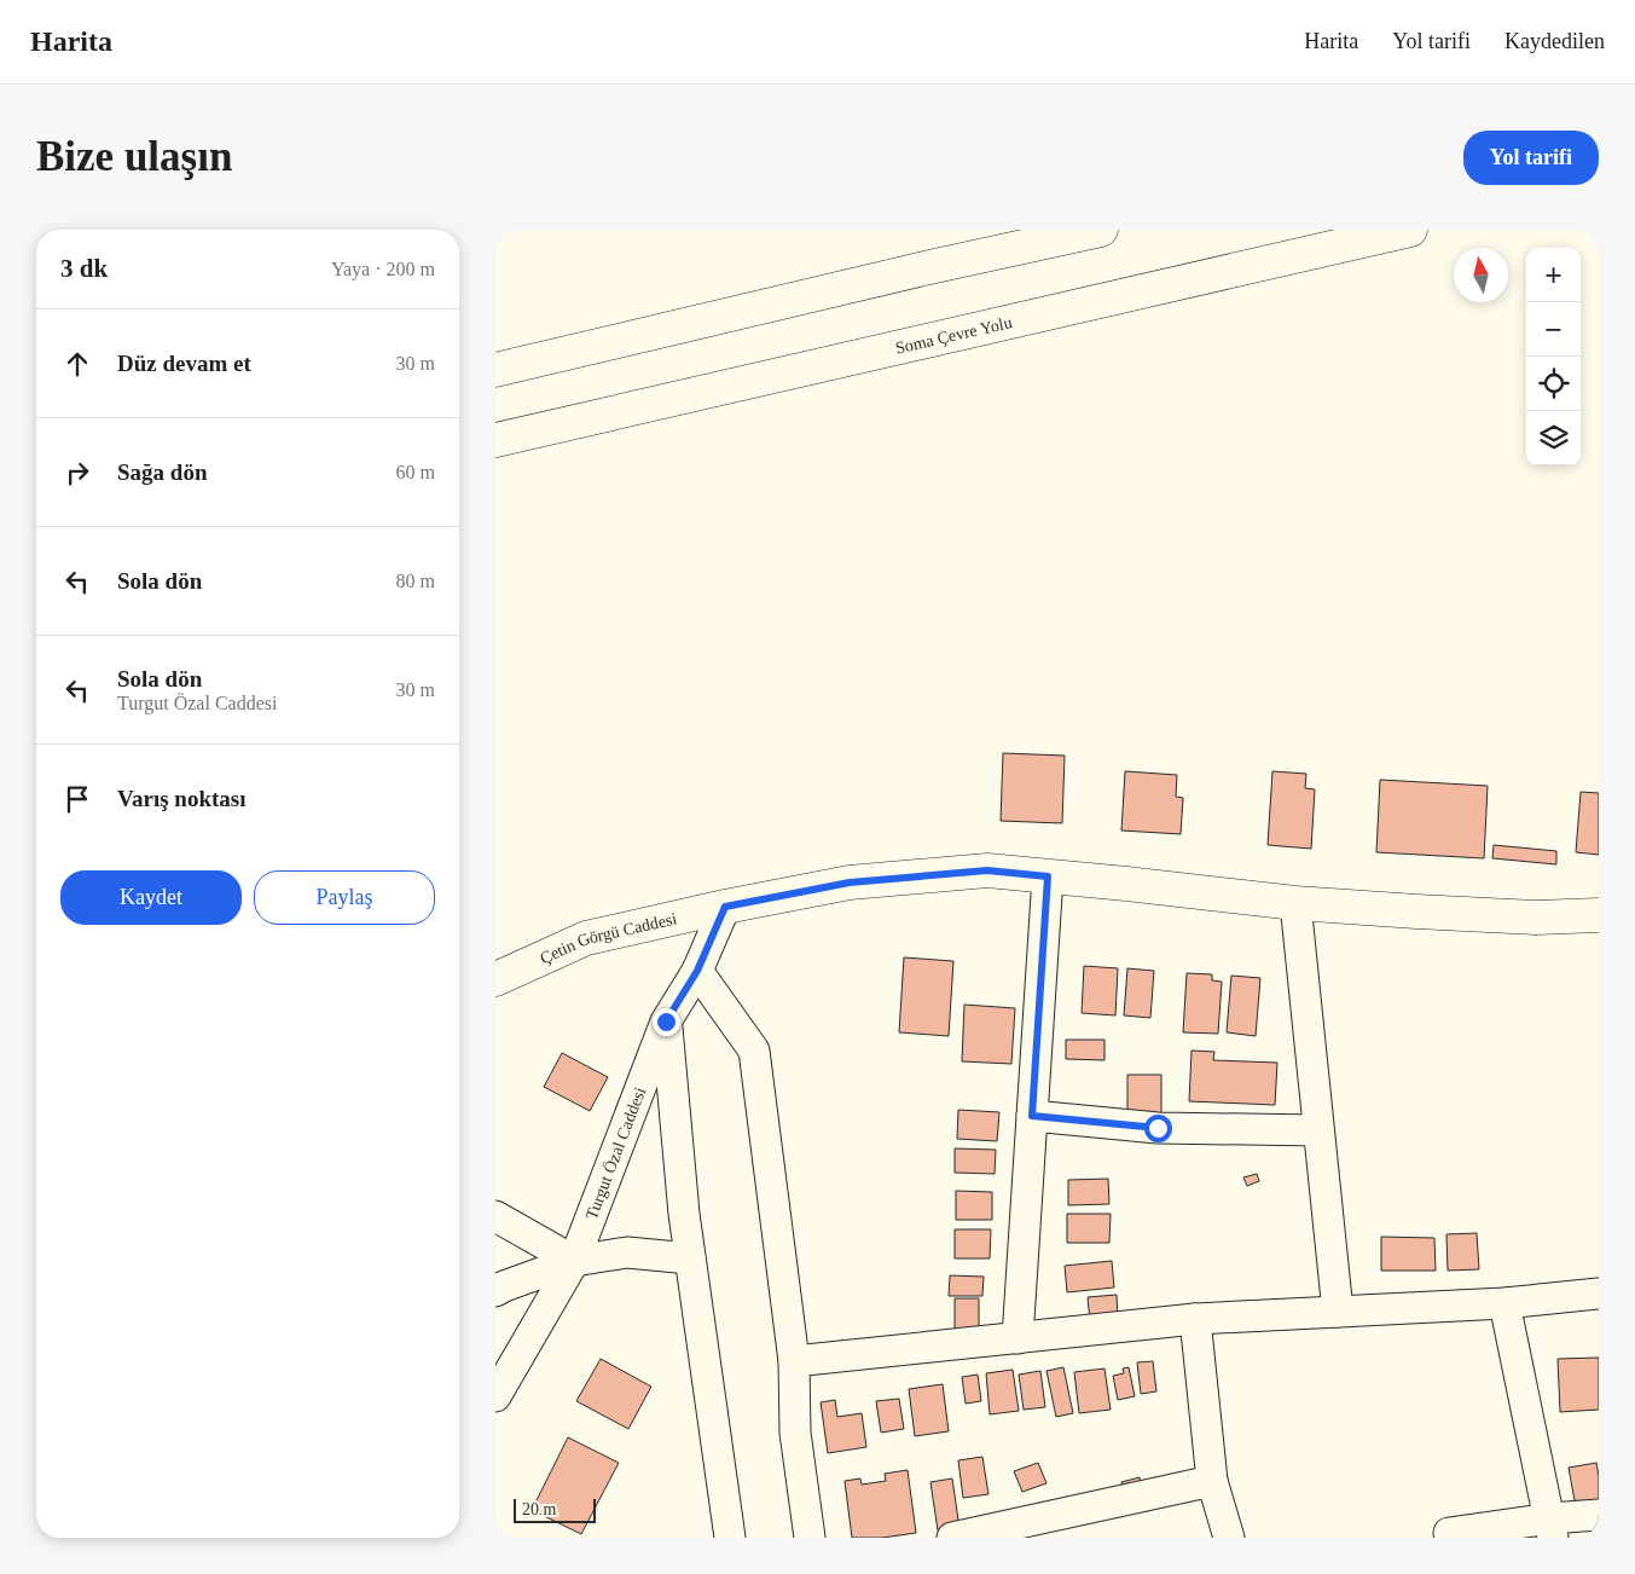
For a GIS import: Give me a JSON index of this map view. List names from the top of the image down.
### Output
{
  "streets": {
    "main road": ["Soma Çevre Yolu", "Çetin Görgü Caddesi"],
    "street": ["Turgut Özal Caddesi"]
  },
  "crossings": [
    ["Çetin Görgü Caddesi", "Turgut Özal Caddesi"]
  ],
  "scale_bar": "20 m",
  "north": "top",
  "page": {
    "header": "Harita",
    "nav": ["Harita", "Yol tarifi", "Kaydedilen"],
    "buttons": [
      "Yol tarifi",
      ["Kaydet", "Paylaş"]
    ],
    "title": "Bize ulaşın",
    "heading": ["3 dk", "Yaya · 200 m"],
    "map_buttons": ["+", "−"],
    "list": [
      ["Düz devam et", "30 m"],
      ["Sağa dön", "60 m"],
      ["Sola dön", "80 m"],
      ["Sola dön", "Turgut Özal Caddesi", "30 m"],
      "Varış noktası"
    ],
    "scale": "20 m"
  }
}
